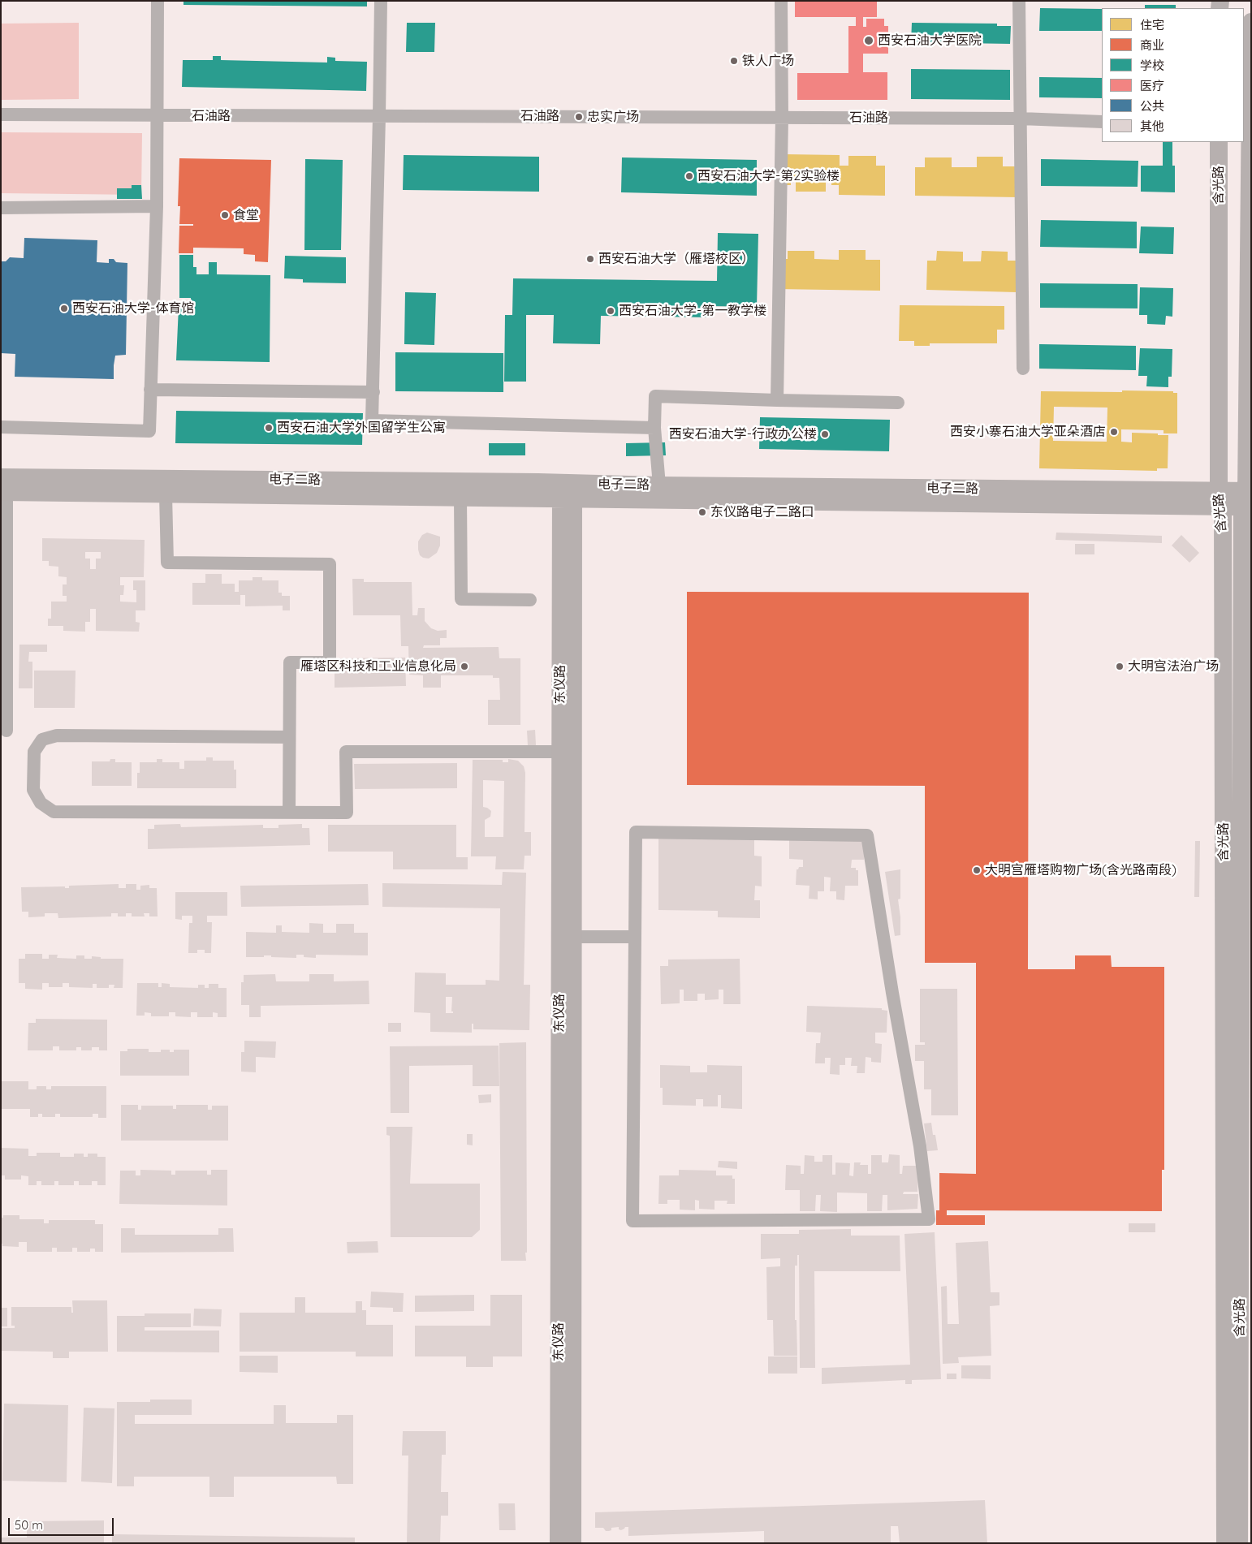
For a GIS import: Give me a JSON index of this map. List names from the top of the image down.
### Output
{
  "streets": {
    "main road": ["含光路", "电子二路", "东仪路"],
    "street": ["石油路"]
  },
  "crossings": [
    ["含光路", "电子二路"],
    ["电子二路", "东仪路"]
  ],
  "places": [
    "西安石油大学医院",
    "铁人广场",
    "忠实广场",
    "西安石油大学-第2实验楼",
    "食堂",
    "西安石油大学（雁塔校区）",
    "西安石油大学-体育馆",
    "西安石油大学-第一教学楼",
    "西安石油大学外国留学生公寓",
    "西安小寨石油大学亚朵酒店",
    "西安石油大学-行政办公楼",
    "东仪路电子二路口",
    "雁塔区科技和工业信息化局",
    "大明宫法治广场",
    "大明宫雁塔购物广场(含光路南段)"
  ],
  "legend": [
    "住宅",
    "商业",
    "学校",
    "医疗",
    "公共",
    "其他"
  ],
  "scale_bar": "50 m"
}
